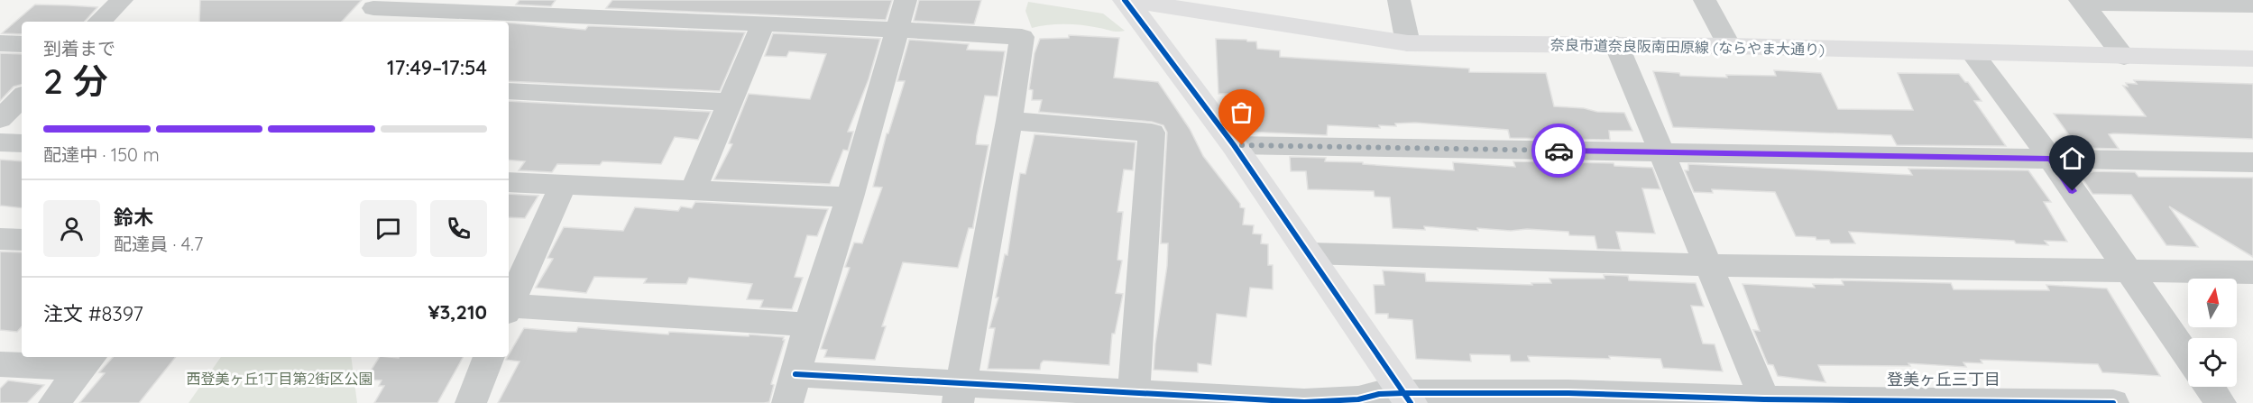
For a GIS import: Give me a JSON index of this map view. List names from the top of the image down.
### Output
{
  "streets": {
    "street": ["奈良市道奈良阪南田原線 (ならやま大通り)"]
  },
  "districts": ["登美ヶ丘三丁目"],
  "parks": ["西登美ヶ丘1丁目第2街区公園"],
  "north": "top",
  "page": {
    "heading": ["2 分", "到着まで", "17:49–17:54"],
    "panel": [
      "鈴木",
      "配達員 · 4.7",
      "注文 #8397",
      "¥3,210"
    ],
    "bar": "配達中 · 150 m"
  }
}
